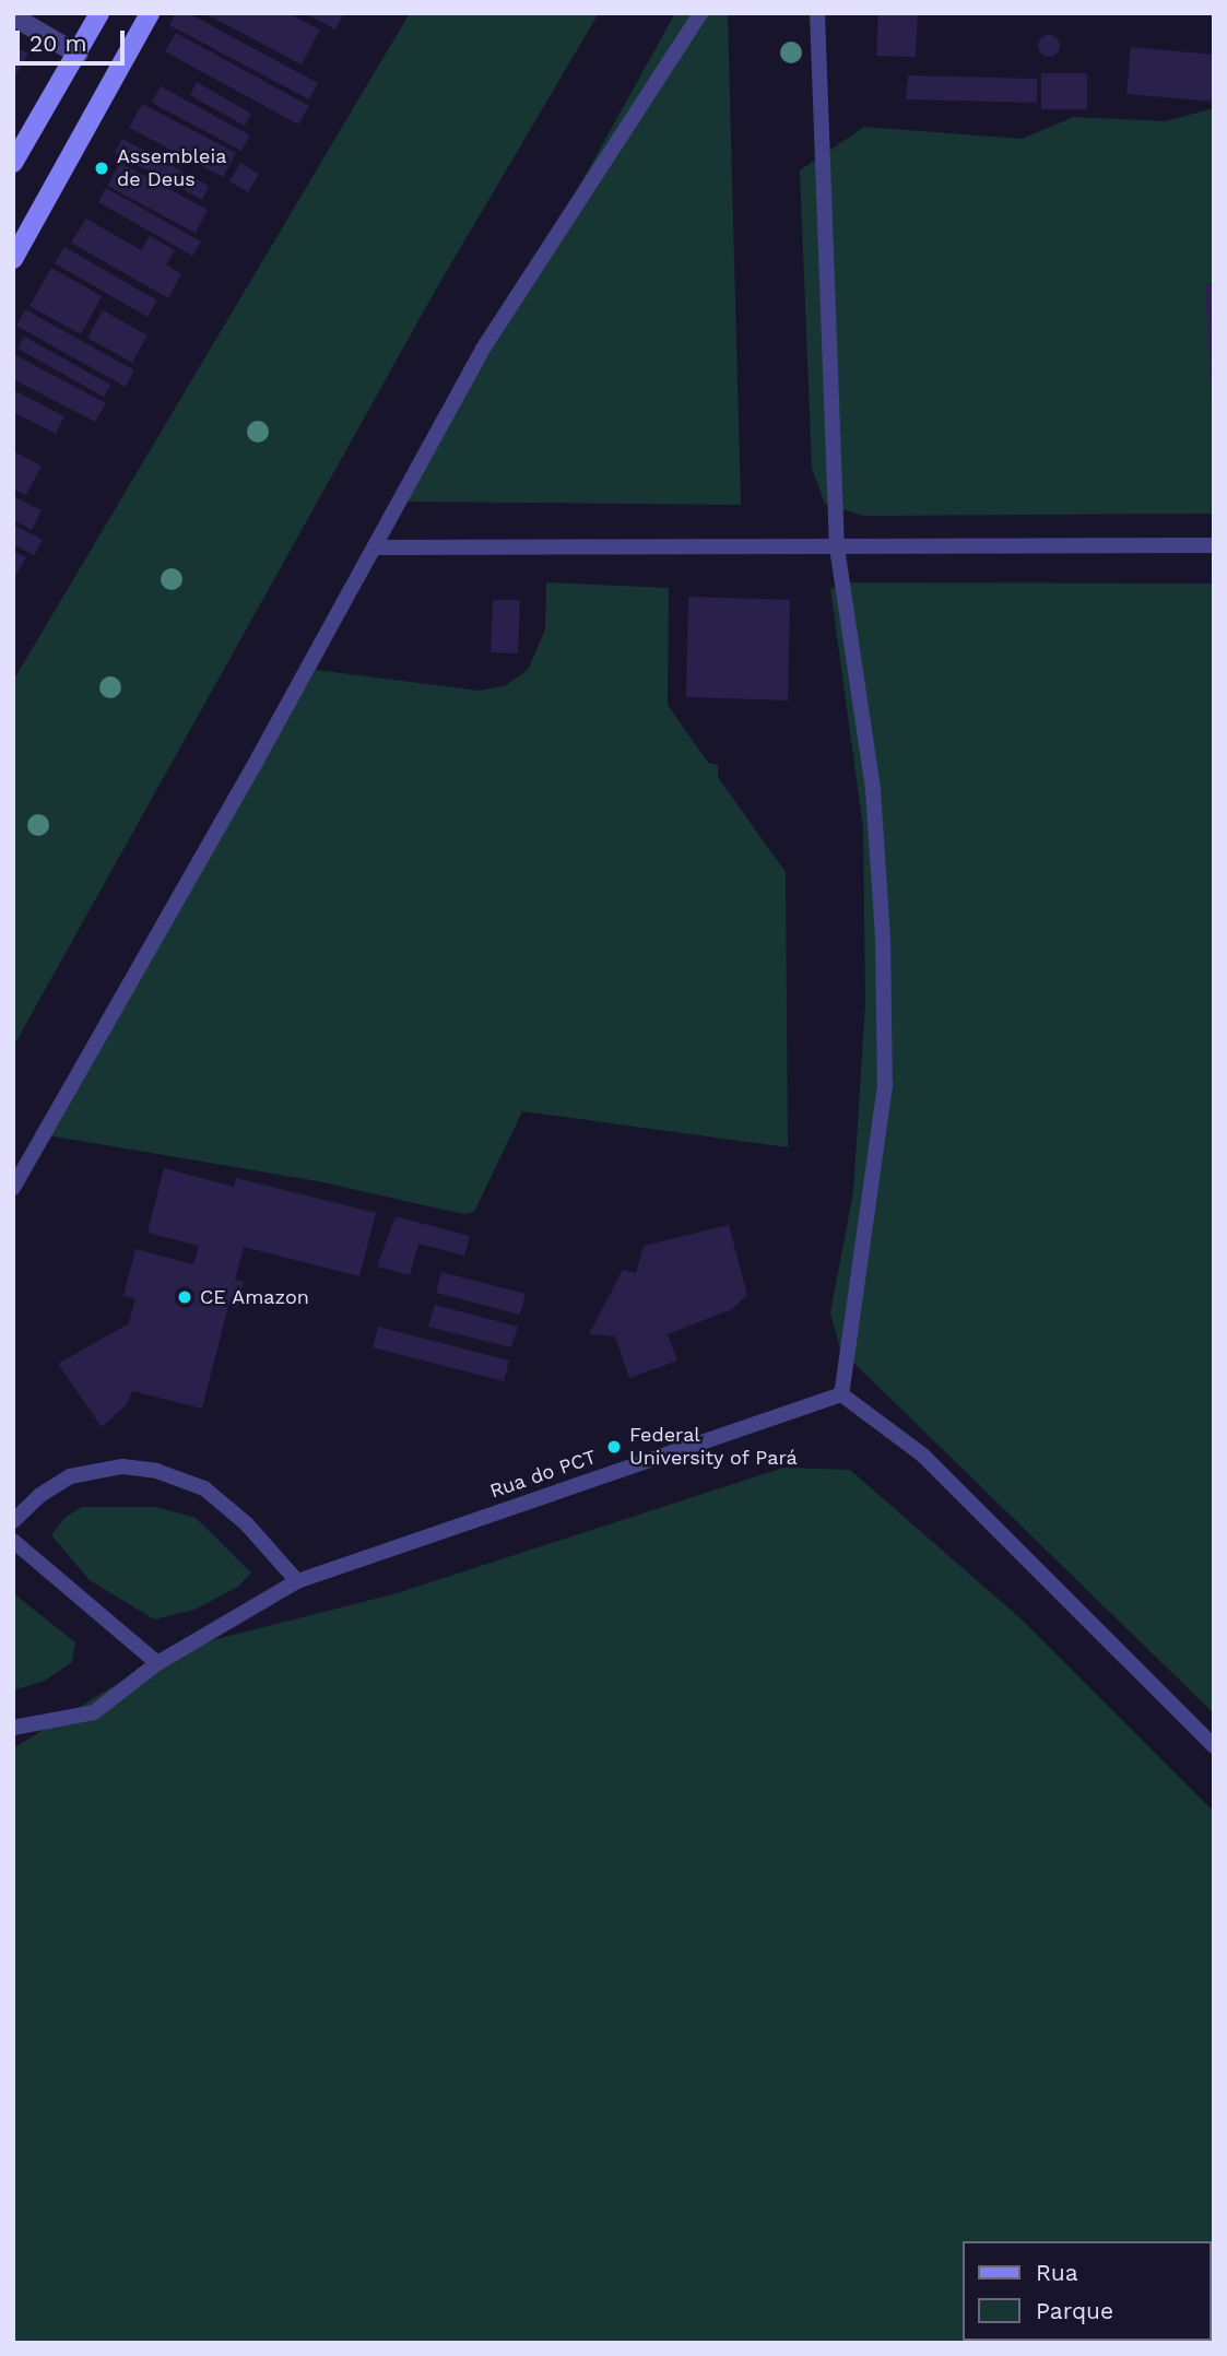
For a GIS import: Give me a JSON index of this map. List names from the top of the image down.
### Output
{
  "streets": {
    "lane": ["Rua do PCT"]
  },
  "places": ["Assembleia de Deus", "CE Amazon", "Federal University of Pará"],
  "legend": ["Rua", "Parque"],
  "scale_bar": "20 m"
}
